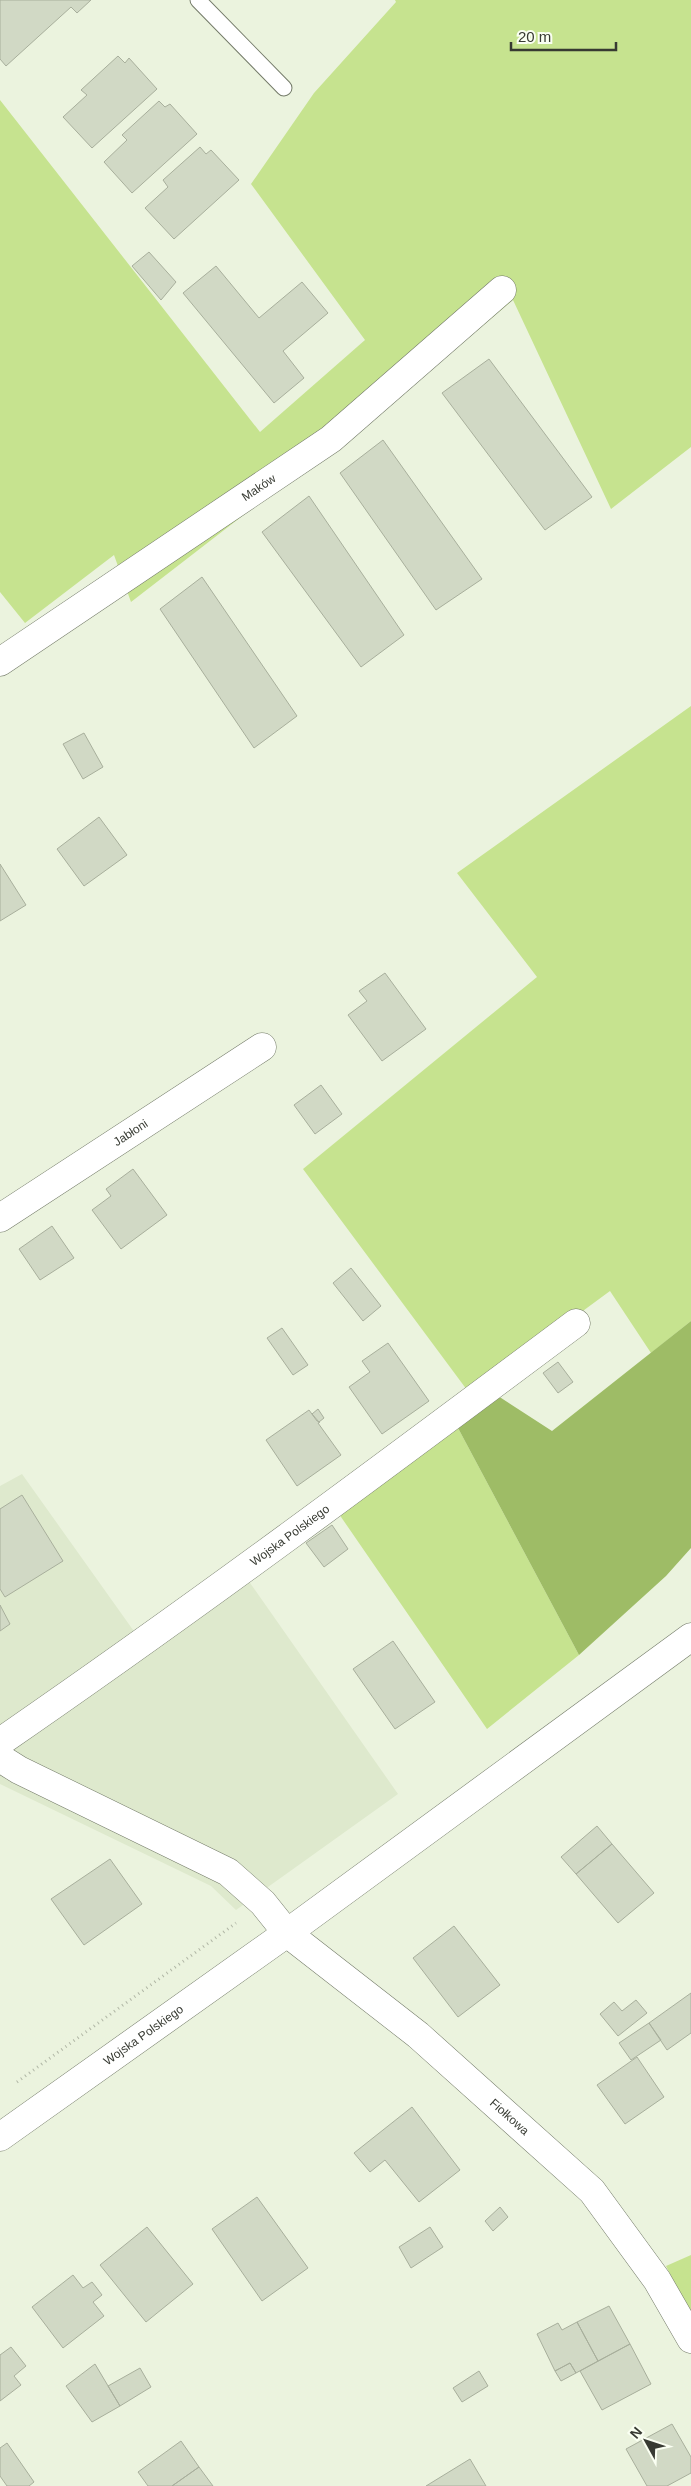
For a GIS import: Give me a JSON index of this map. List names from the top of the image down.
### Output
{
  "streets": {
    "street": [
      "Maków",
      "Jabłoni",
      "Wojska Polskiego",
      "Fiołkowa"
    ]
  },
  "crossings": [
    ["Wojska Polskiego", "Fiołkowa"]
  ],
  "scale_bar": "20 m",
  "north": "top left"
}
